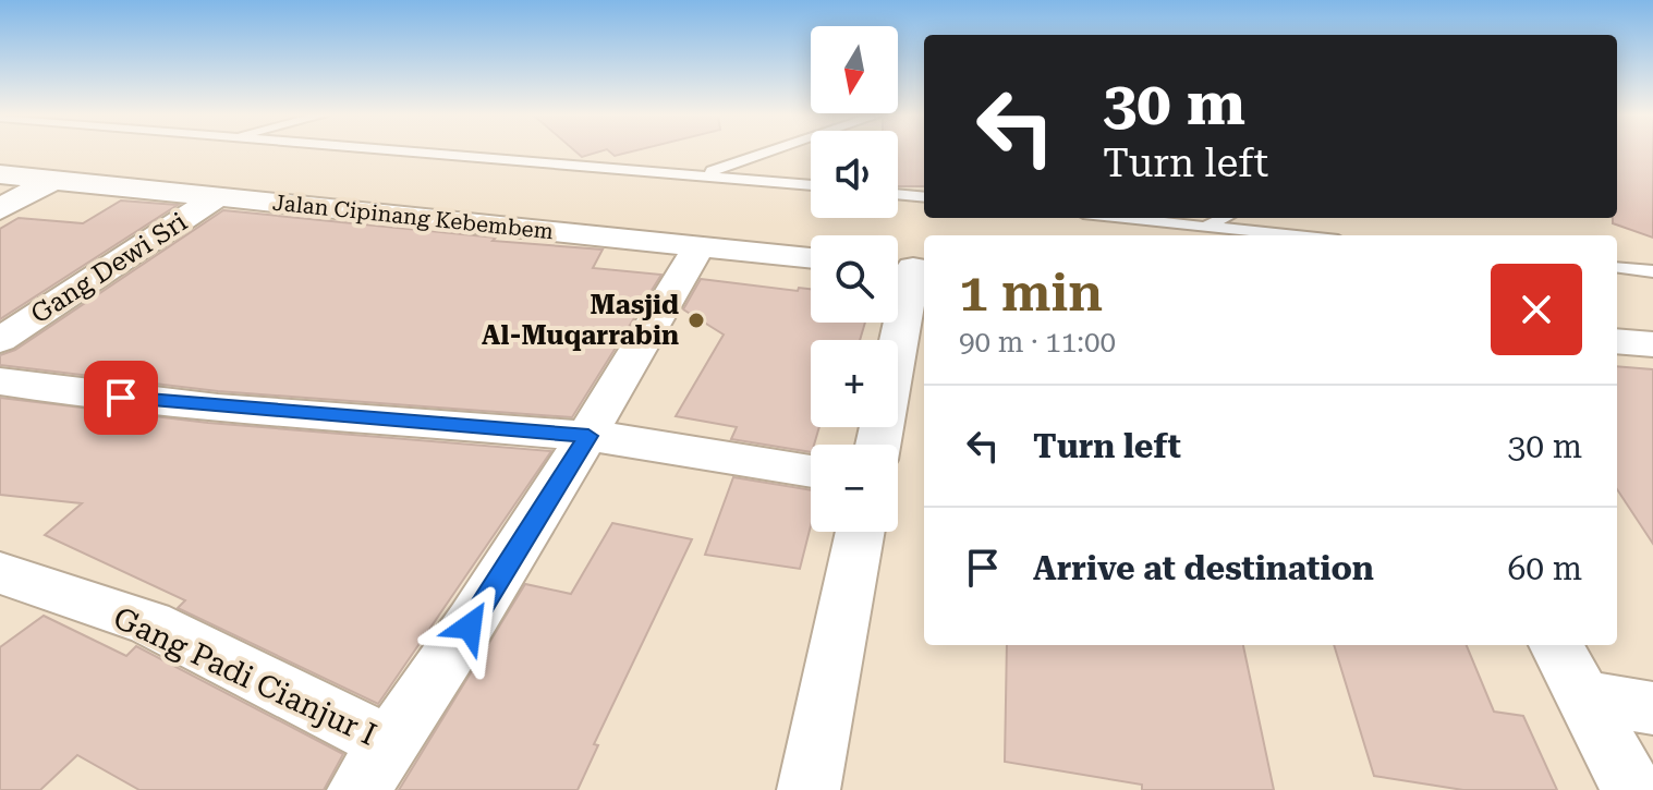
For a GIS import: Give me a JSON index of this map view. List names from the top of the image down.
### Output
{
  "streets": {
    "street": ["Jalan Cipinang Kebembem", "Gang Dewi Sri", "Gang Padi Cianjur I"]
  },
  "crossings": [
    ["Jalan Cipinang Kebembem", "Gang Dewi Sri"]
  ],
  "places": ["Masjid Al-Muqarrabin"],
  "north": "bottom",
  "page": {
    "map_buttons": ["+", "−"],
    "turn": ["30 m", "Turn left"],
    "heading": ["1 min", "90 m · 11:00"],
    "list": [
      {
        "name": "Turn left",
        "value": "30 m"
      },
      {
        "name": "Arrive at destination",
        "value": "60 m"
      }
    ]
  }
}
